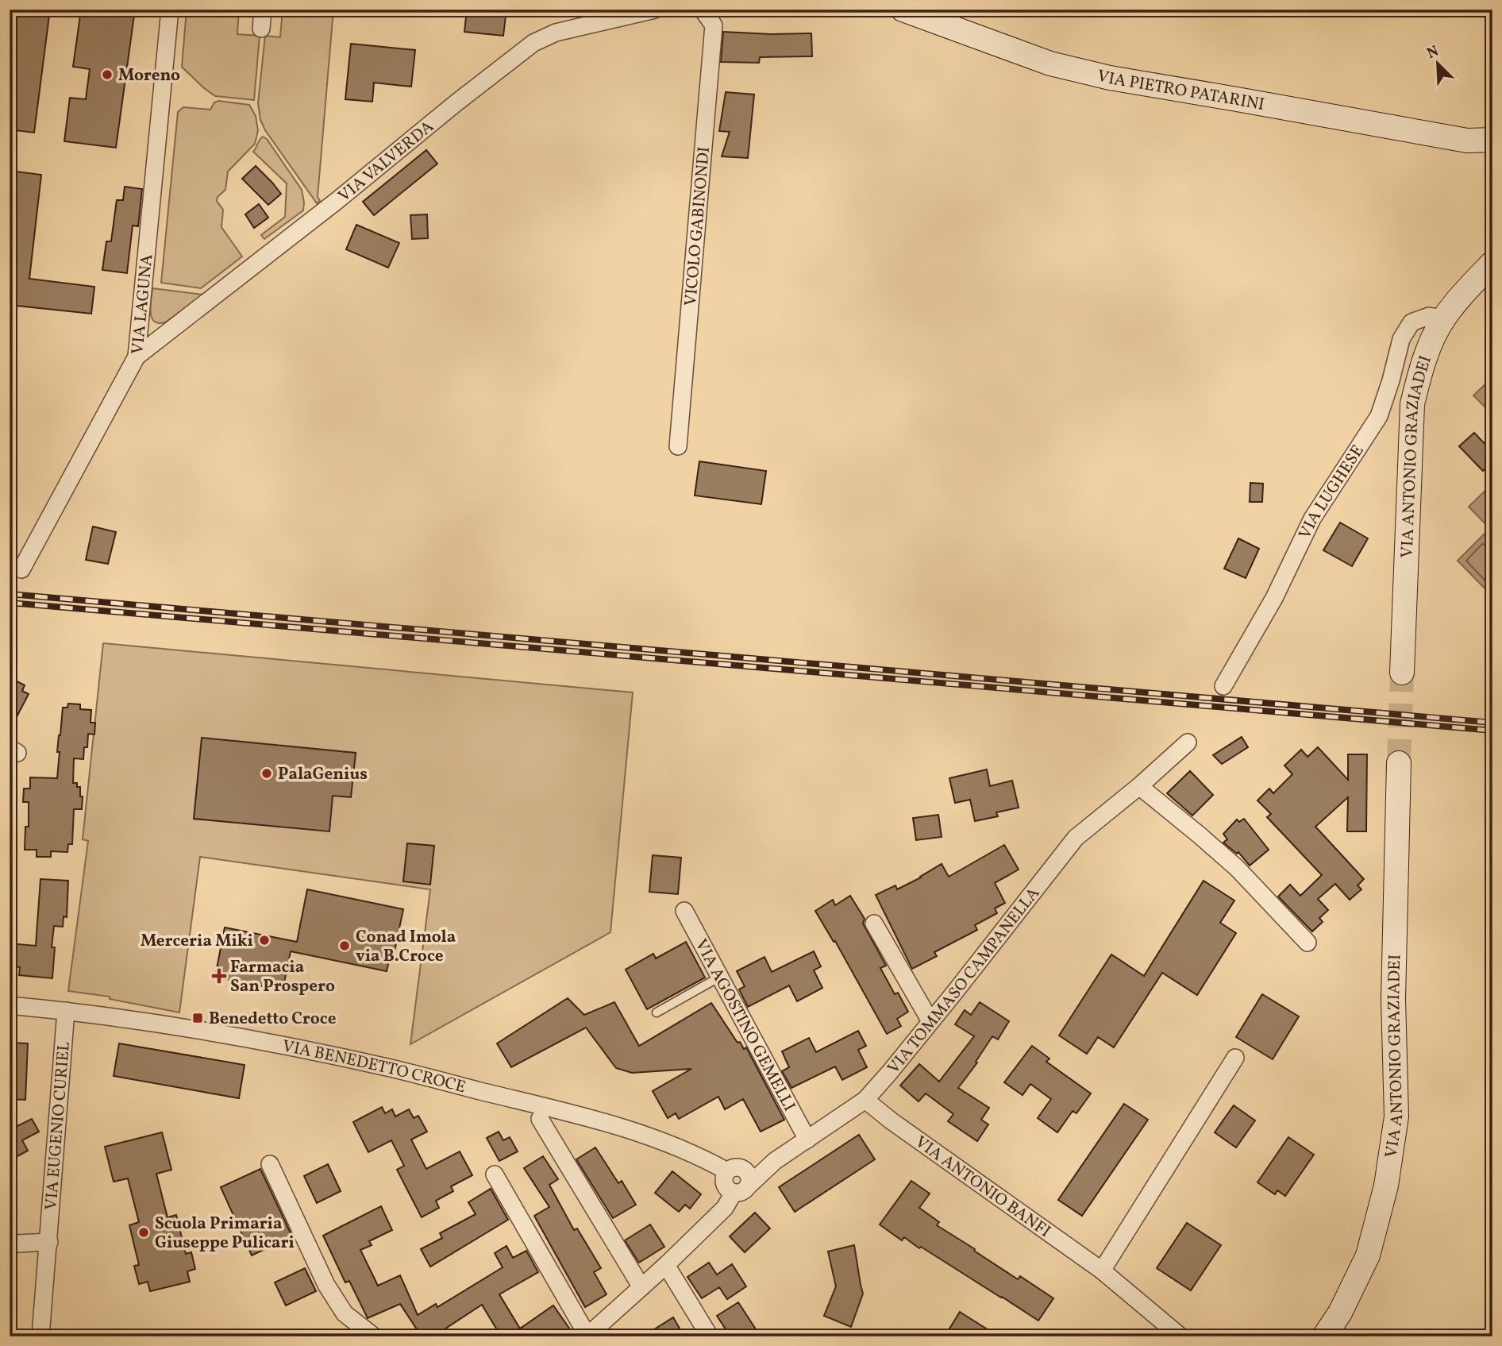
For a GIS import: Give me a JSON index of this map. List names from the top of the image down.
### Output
{
  "streets": {
    "street": [
      "VIA PIETRO PATARINI",
      "VIA VALVERDA",
      "VICOLO GABINONDI",
      "VIA LAGUNA",
      "VIA ANTONIO GRAZIADEI",
      "VIA LUGHESE",
      "VIA TOMMASO CAMPANELLA",
      "VIA AGOSTINO GEMELLI",
      "VIA BENEDETTO CROCE",
      "VIA EUGENIO CURIEL",
      "VIA ANTONIO BANFI"
    ]
  },
  "crossings": [
    ["VIA VALVERDA", "VIA LAGUNA"],
    ["VIA ANTONIO GRAZIADEI", "VIA LUGHESE"],
    ["VIA TOMMASO CAMPANELLA", "VIA AGOSTINO GEMELLI"],
    ["VIA TOMMASO CAMPANELLA", "VIA BENEDETTO CROCE"],
    ["VIA TOMMASO CAMPANELLA", "VIA ANTONIO BANFI"],
    ["VIA BENEDETTO CROCE", "VIA EUGENIO CURIEL"]
  ],
  "places": {
    "other": [
      "Moreno",
      "PalaGenius",
      "Merceria Miki",
      "Conad Imola via B.Croce",
      "Scuola Primaria Giuseppe Pulicari"
    ],
    "health": ["Farmacia San Prospero"],
    "transit": ["Benedetto Croce"]
  },
  "north": "top left"
}
